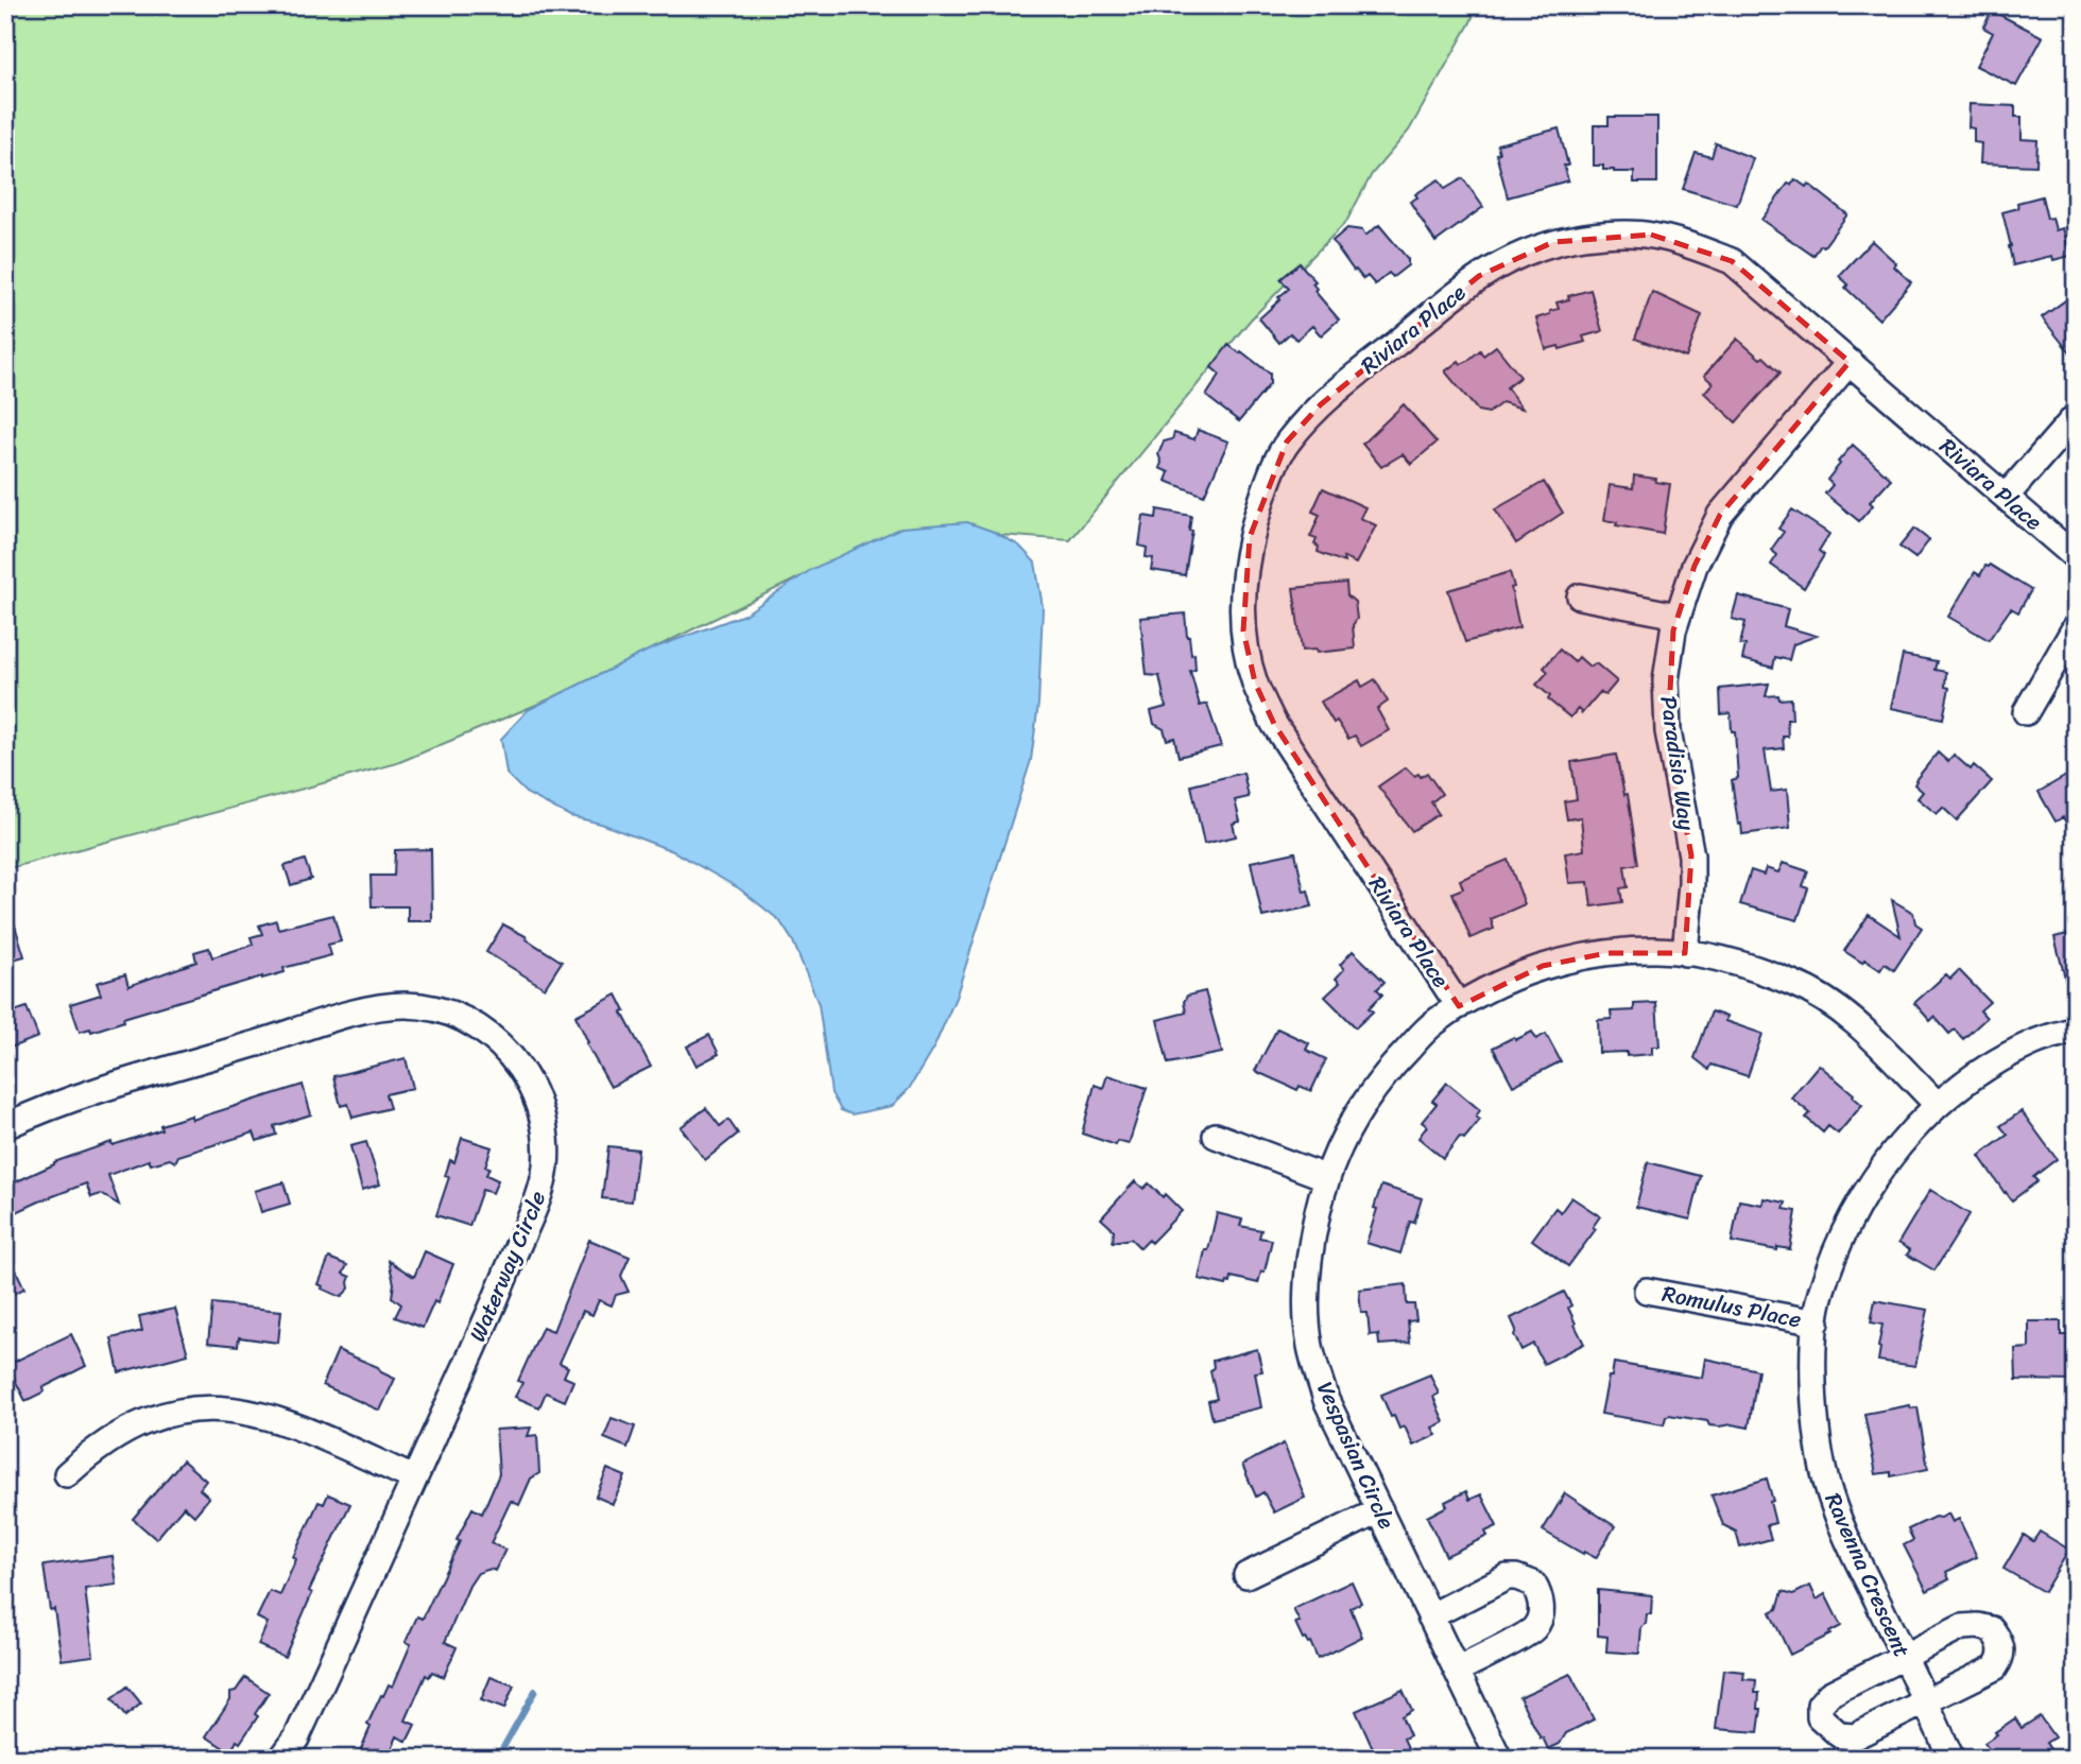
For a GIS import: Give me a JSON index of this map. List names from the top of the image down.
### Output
{
  "streets": {
    "street": [
      "Riviara Place",
      "Paradisio Way",
      "Waterway Circle",
      "Romulus Place",
      "Vespasian Circle",
      "Ravenna Crescent"
    ]
  },
  "crossings": [
    ["Riviara Place", "Paradisio Way"],
    ["Riviara Place", "Vespasian Circle"],
    ["Paradisio Way", "Vespasian Circle"],
    ["Romulus Place", "Ravenna Crescent"],
    ["Vespasian Circle", "Ravenna Crescent"]
  ]
}
